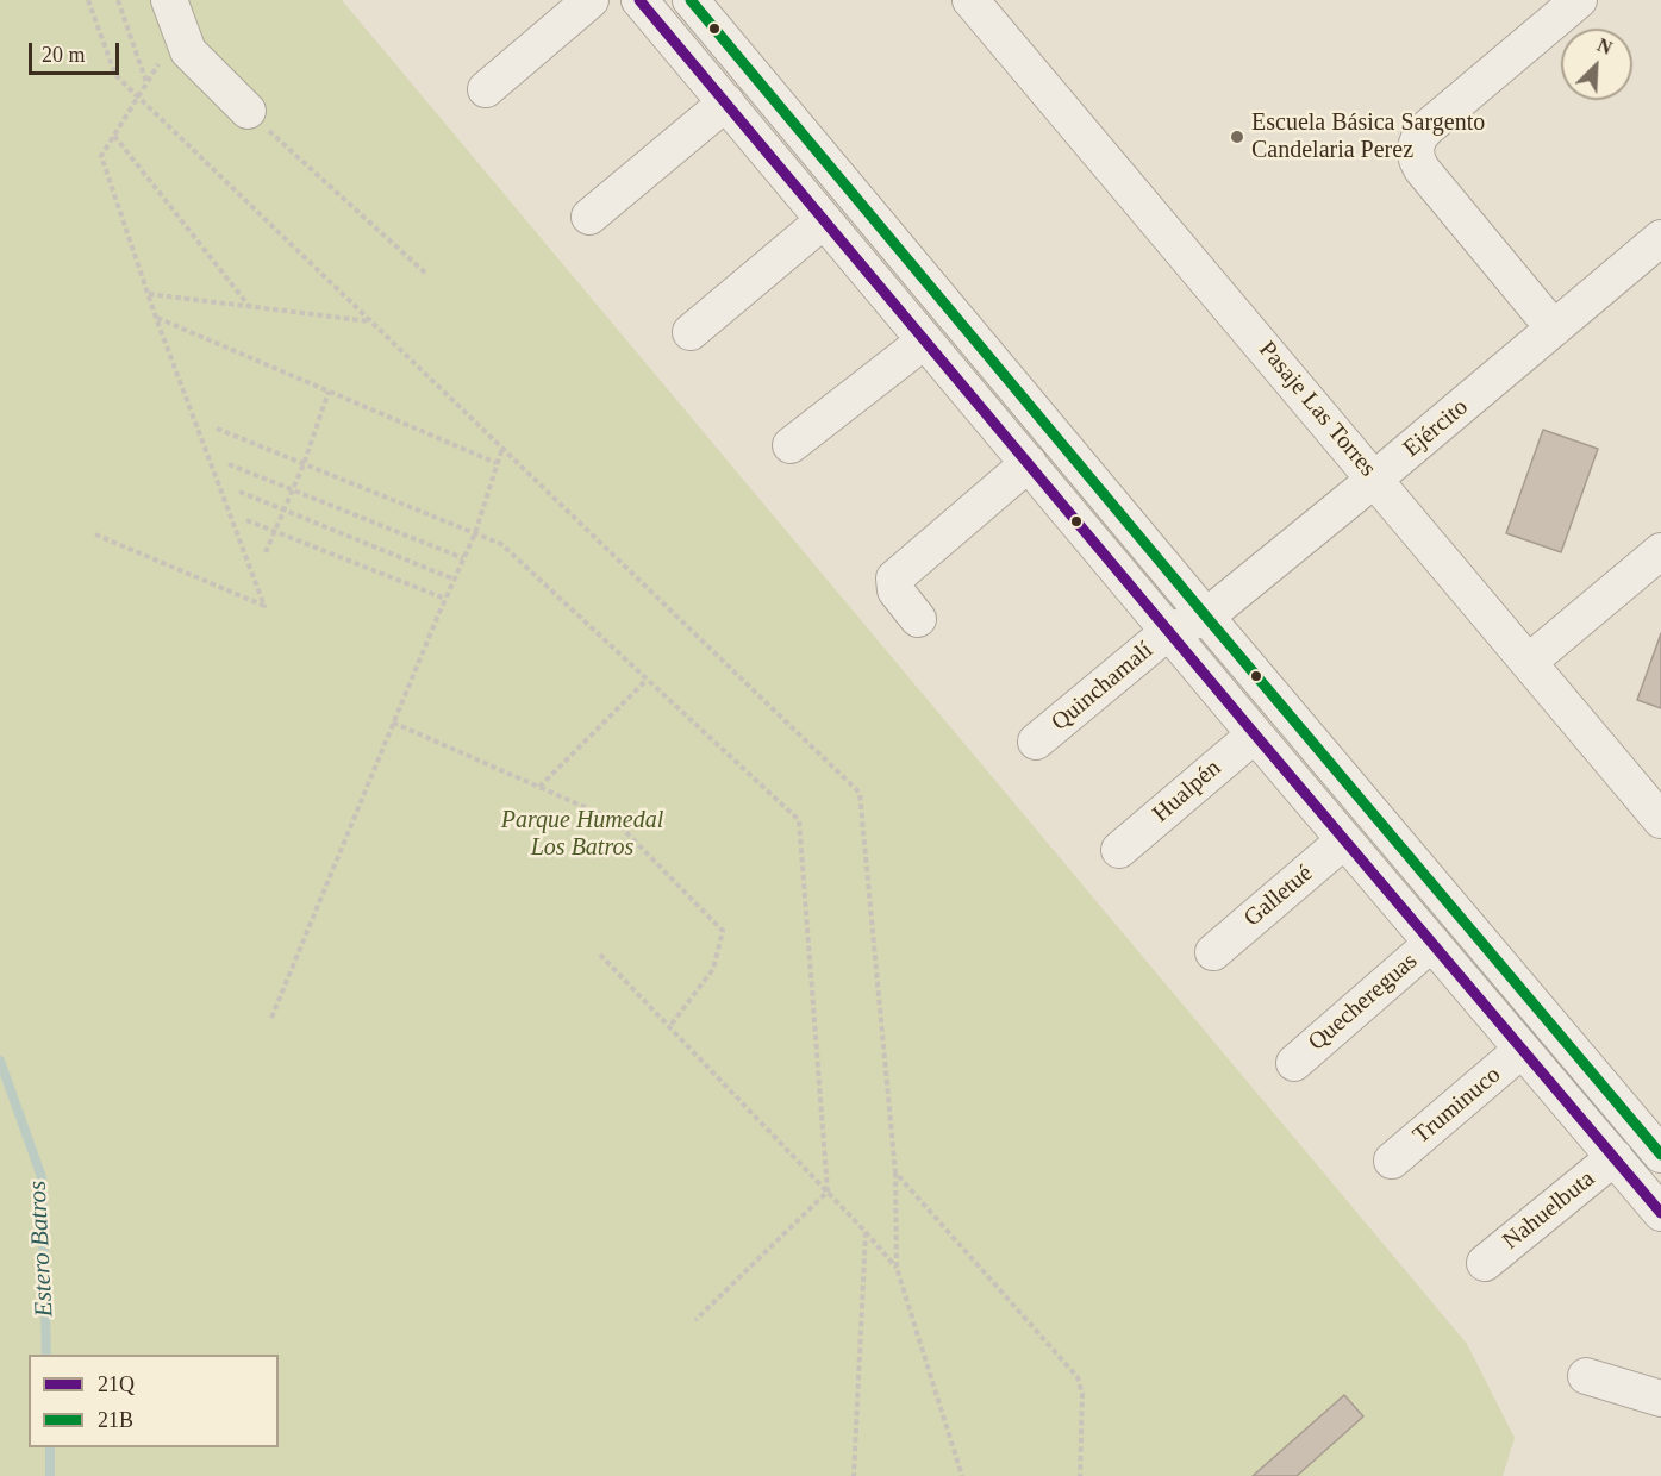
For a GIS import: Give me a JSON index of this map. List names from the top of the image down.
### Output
{
  "streets": {
    "street": [
      "Pasaje Las Torres",
      "Ejército",
      "Quinchamalí",
      "Hualpén",
      "Galletué",
      "Quechereguas",
      "Truminuco",
      "Nahuelbuta"
    ]
  },
  "crossings": [
    ["Pasaje Las Torres", "Ejército"],
    ["Ejército", "Quinchamalí"]
  ],
  "water": ["Estero Batros"],
  "parks": ["Parque Humedal Los Batros"],
  "places": ["Escuela Básica Sargento Candelaria Perez"],
  "lines": ["transit line 21Q", "transit line 21B"],
  "legend": ["21Q", "21B"],
  "scale_bar": "20 m",
  "north": "top right"
}
